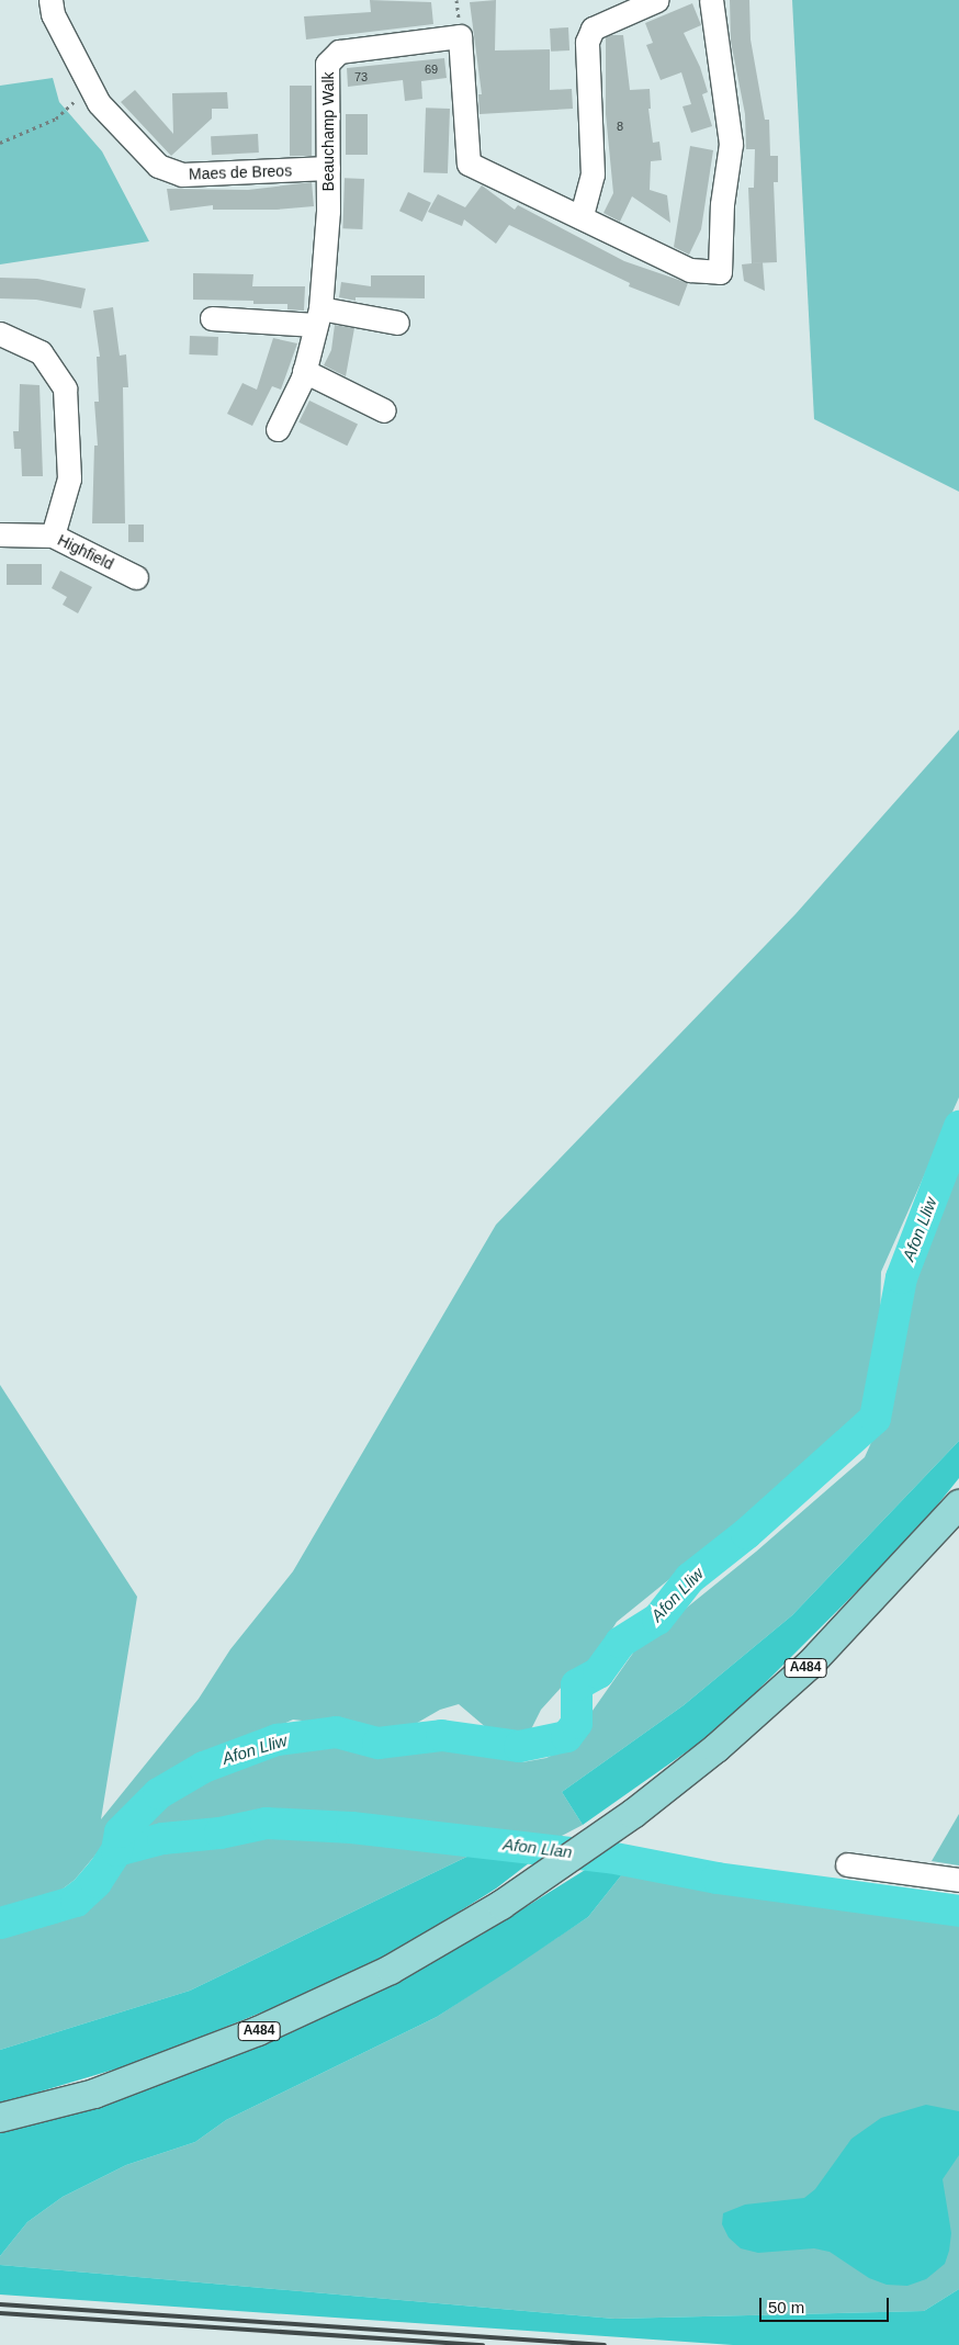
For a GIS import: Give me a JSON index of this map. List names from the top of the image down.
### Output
{
  "streets": {
    "main road": ["A484"],
    "street": ["Beauchamp Walk", "Maes de Breos", "Highfield"]
  },
  "crossings": [
    ["Beauchamp Walk", "Maes de Breos"]
  ],
  "water": ["Afon Lliw", "Afon Llan"],
  "house_numbers": ["69", "73", "8"],
  "scale_bar": "50 m"
}
